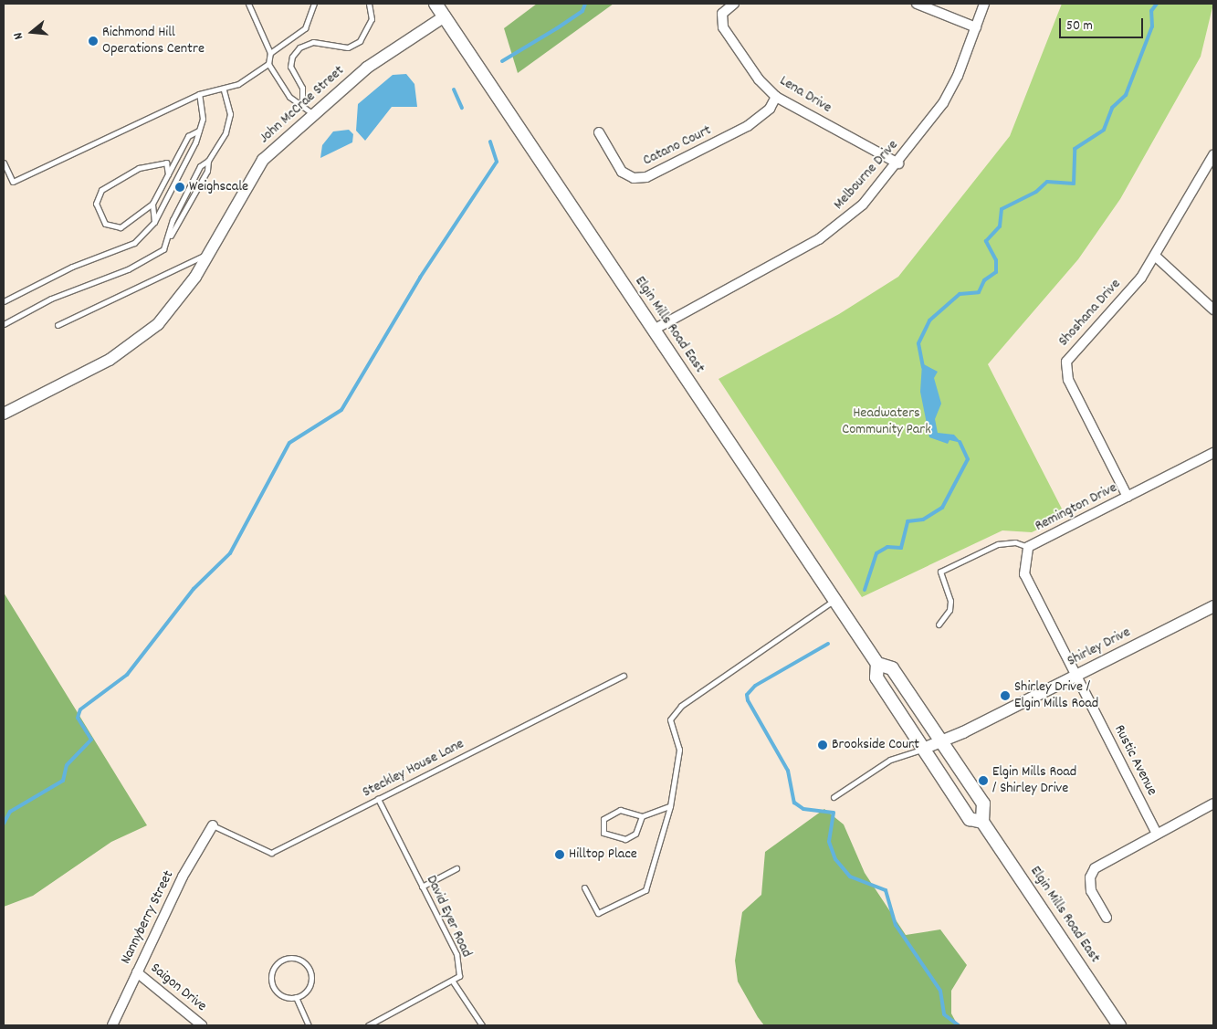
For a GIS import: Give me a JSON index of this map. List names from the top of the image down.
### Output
{
  "streets": {
    "main road": ["Elgin Mills Road East"],
    "street": [
      "Lena Drive",
      "John McCrae Street",
      "Catano Court",
      "Melbourne Drive",
      "Shoshana Drive",
      "Remington Drive",
      "Shirley Drive",
      "Rustic Avenue",
      "Nannyberry Street",
      "Saigon Drive"
    ],
    "lane": ["Steckley House Lane", "David Eyer Road"]
  },
  "crossings": [
    ["Lena Drive", "Catano Court"],
    ["Lena Drive", "Melbourne Drive"],
    ["John McCrae Street", "Elgin Mills Road East"],
    ["Melbourne Drive", "Elgin Mills Road East"],
    ["Shoshana Drive", "Remington Drive"],
    ["Elgin Mills Road East", "Shirley Drive"],
    ["Remington Drive", "Shirley Drive"],
    ["Remington Drive", "Rustic Avenue"],
    ["Shirley Drive", "Rustic Avenue"],
    ["Steckley House Lane", "David Eyer Road"],
    ["Steckley House Lane", "Nannyberry Street"],
    ["Nannyberry Street", "Saigon Drive"]
  ],
  "parks": ["Headwaters Community Park"],
  "places": [
    "Richmond Hill Operations Centre",
    "Weighscale",
    "Shirley Drive / Elgin Mills Road",
    "Brookside Court",
    "Elgin Mills Road / Shirley Drive",
    "Hilltop Place"
  ],
  "scale_bar": "50 m",
  "north": "left"
}
